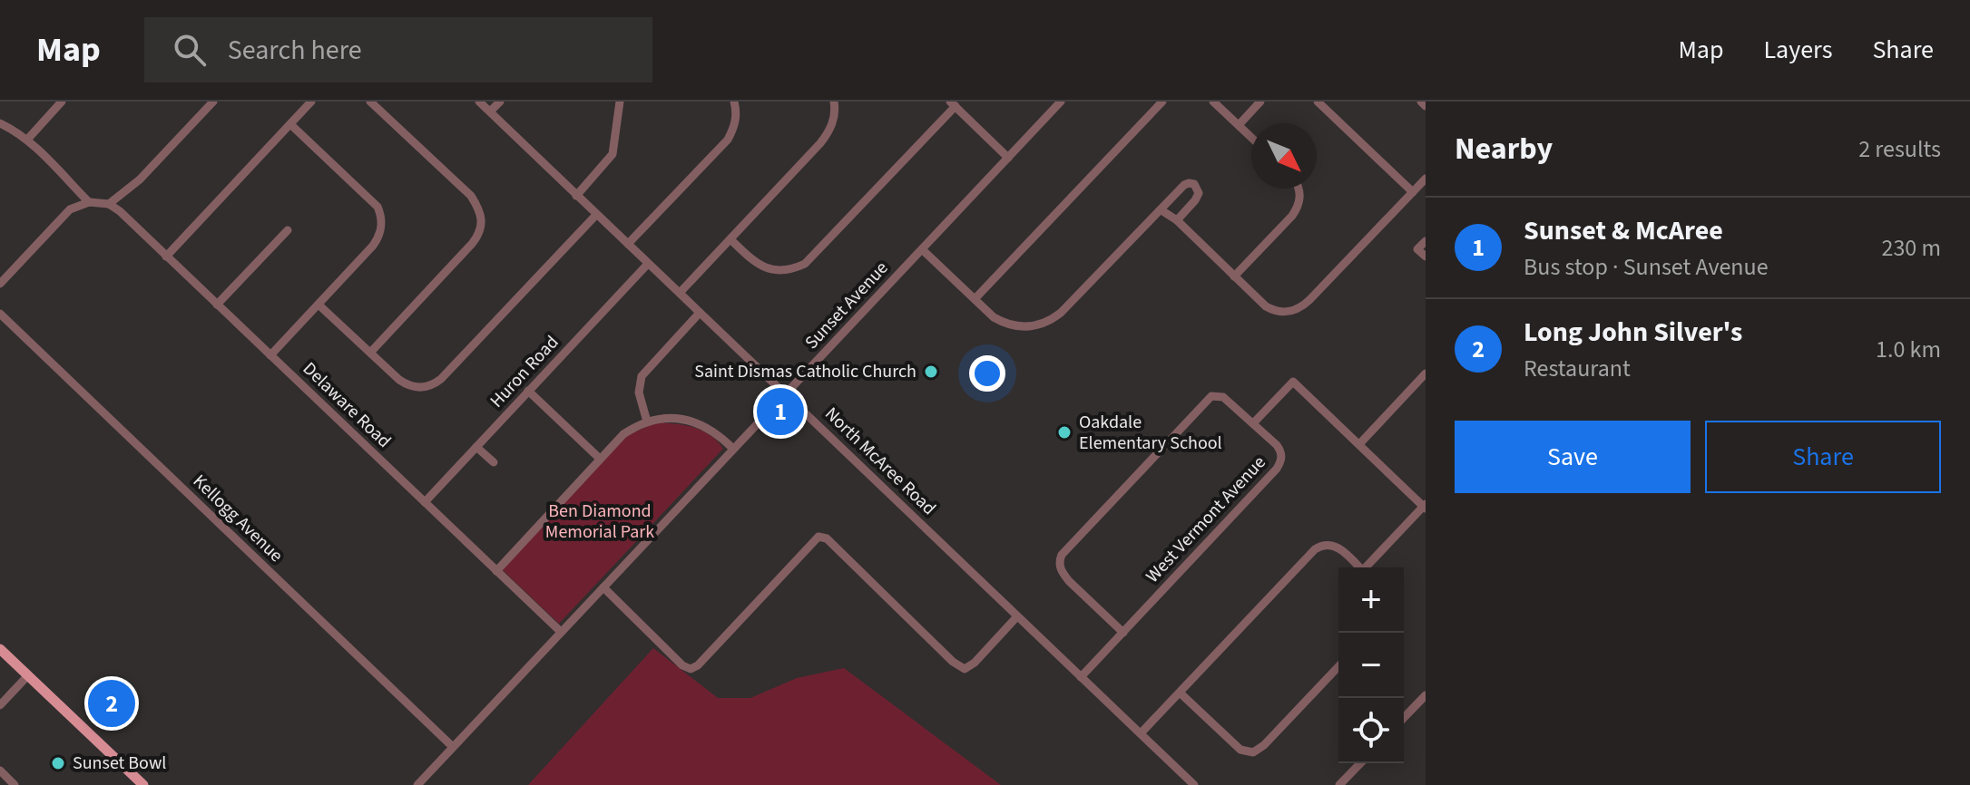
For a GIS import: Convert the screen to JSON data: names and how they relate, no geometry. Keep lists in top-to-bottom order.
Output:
{
  "streets": {
    "street": [
      "Sunset Avenue",
      "Huron Road",
      "Delaware Road",
      "North McAree Road",
      "Kellogg Avenue",
      "West Vermont Avenue"
    ]
  },
  "crossings": [
    ["Sunset Avenue", "Delaware Road"],
    ["Sunset Avenue", "North McAree Road"],
    ["Sunset Avenue", "Kellogg Avenue"],
    ["Huron Road", "Delaware Road"],
    ["Huron Road", "North McAree Road"],
    ["North McAree Road", "West Vermont Avenue"]
  ],
  "parks": ["Ben Diamond Memorial Park"],
  "places": ["Saint Dismas Catholic Church", "Oakdale Elementary School", "Sunset Bowl"],
  "north": "bottom right",
  "page": {
    "header": "Map",
    "search": "Search here",
    "nav": ["Map", "Layers", "Share"],
    "heading": ["Nearby", "2 results"],
    "list": [
      {
        "mark": "1",
        "name": "Sunset & McAree",
        "note": "Bus stop · Sunset Avenue",
        "value": "230 m"
      },
      {
        "mark": "2",
        "name": "Long John Silver's",
        "note": "Restaurant",
        "value": "1.0 km"
      }
    ],
    "pins": ["1", "2"],
    "buttons": ["Save", "Share"],
    "map_buttons": ["+", "−"]
  }
}
